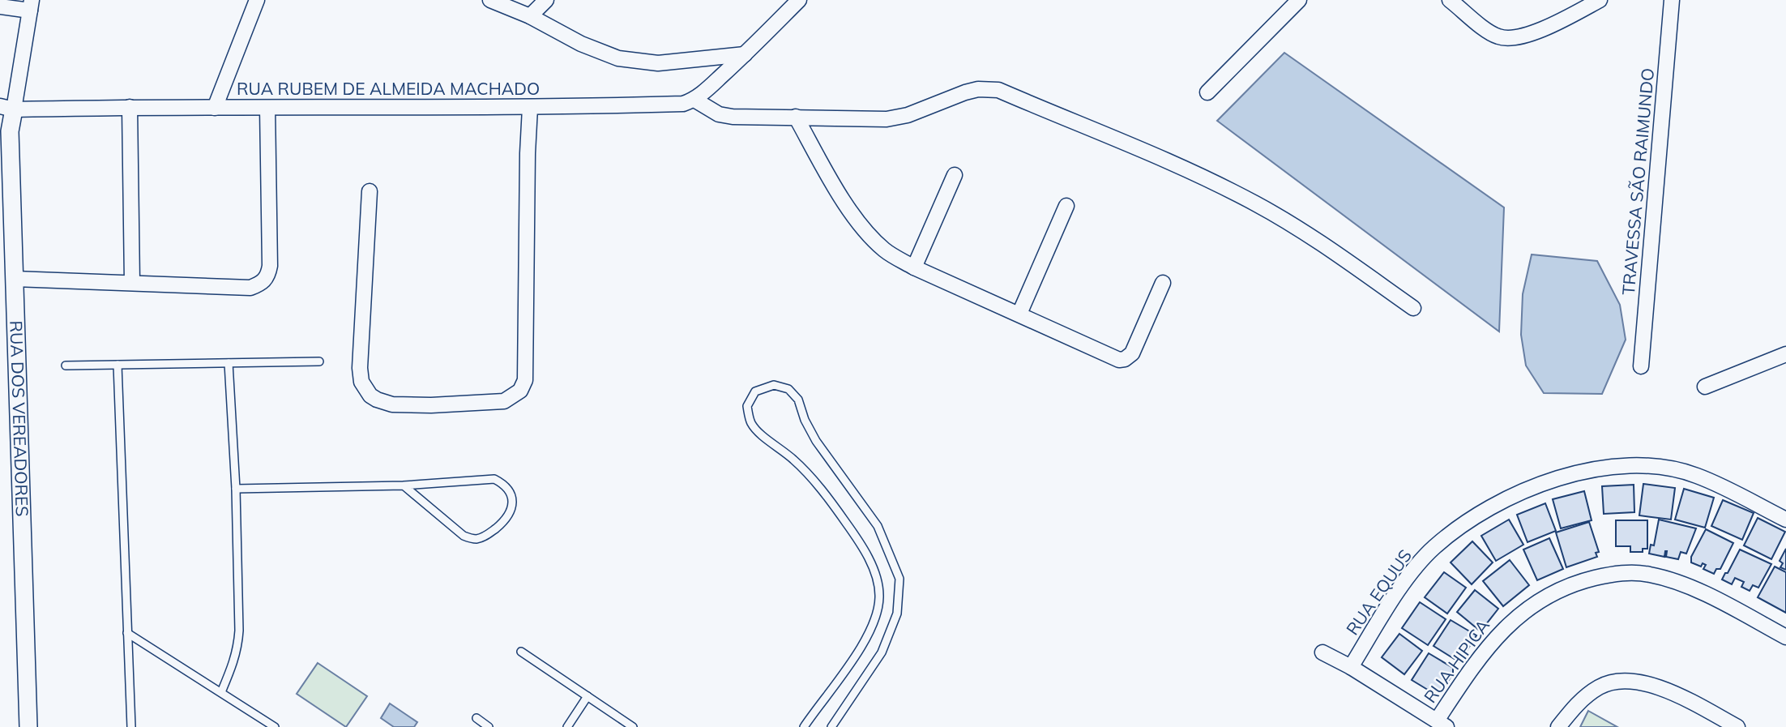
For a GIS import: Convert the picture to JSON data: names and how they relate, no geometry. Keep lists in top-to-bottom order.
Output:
{
  "streets": {
    "street": [
      "RUA RUBEM DE ALMEIDA MACHADO",
      "TRAVESSA SÃO RAIMUNDO",
      "RUA DOS VEREADORES",
      "RUA EQUUS",
      "RUA HIPICA"
    ]
  },
  "crossings": [
    ["RUA RUBEM DE ALMEIDA MACHADO", "RUA DOS VEREADORES"]
  ]
}
